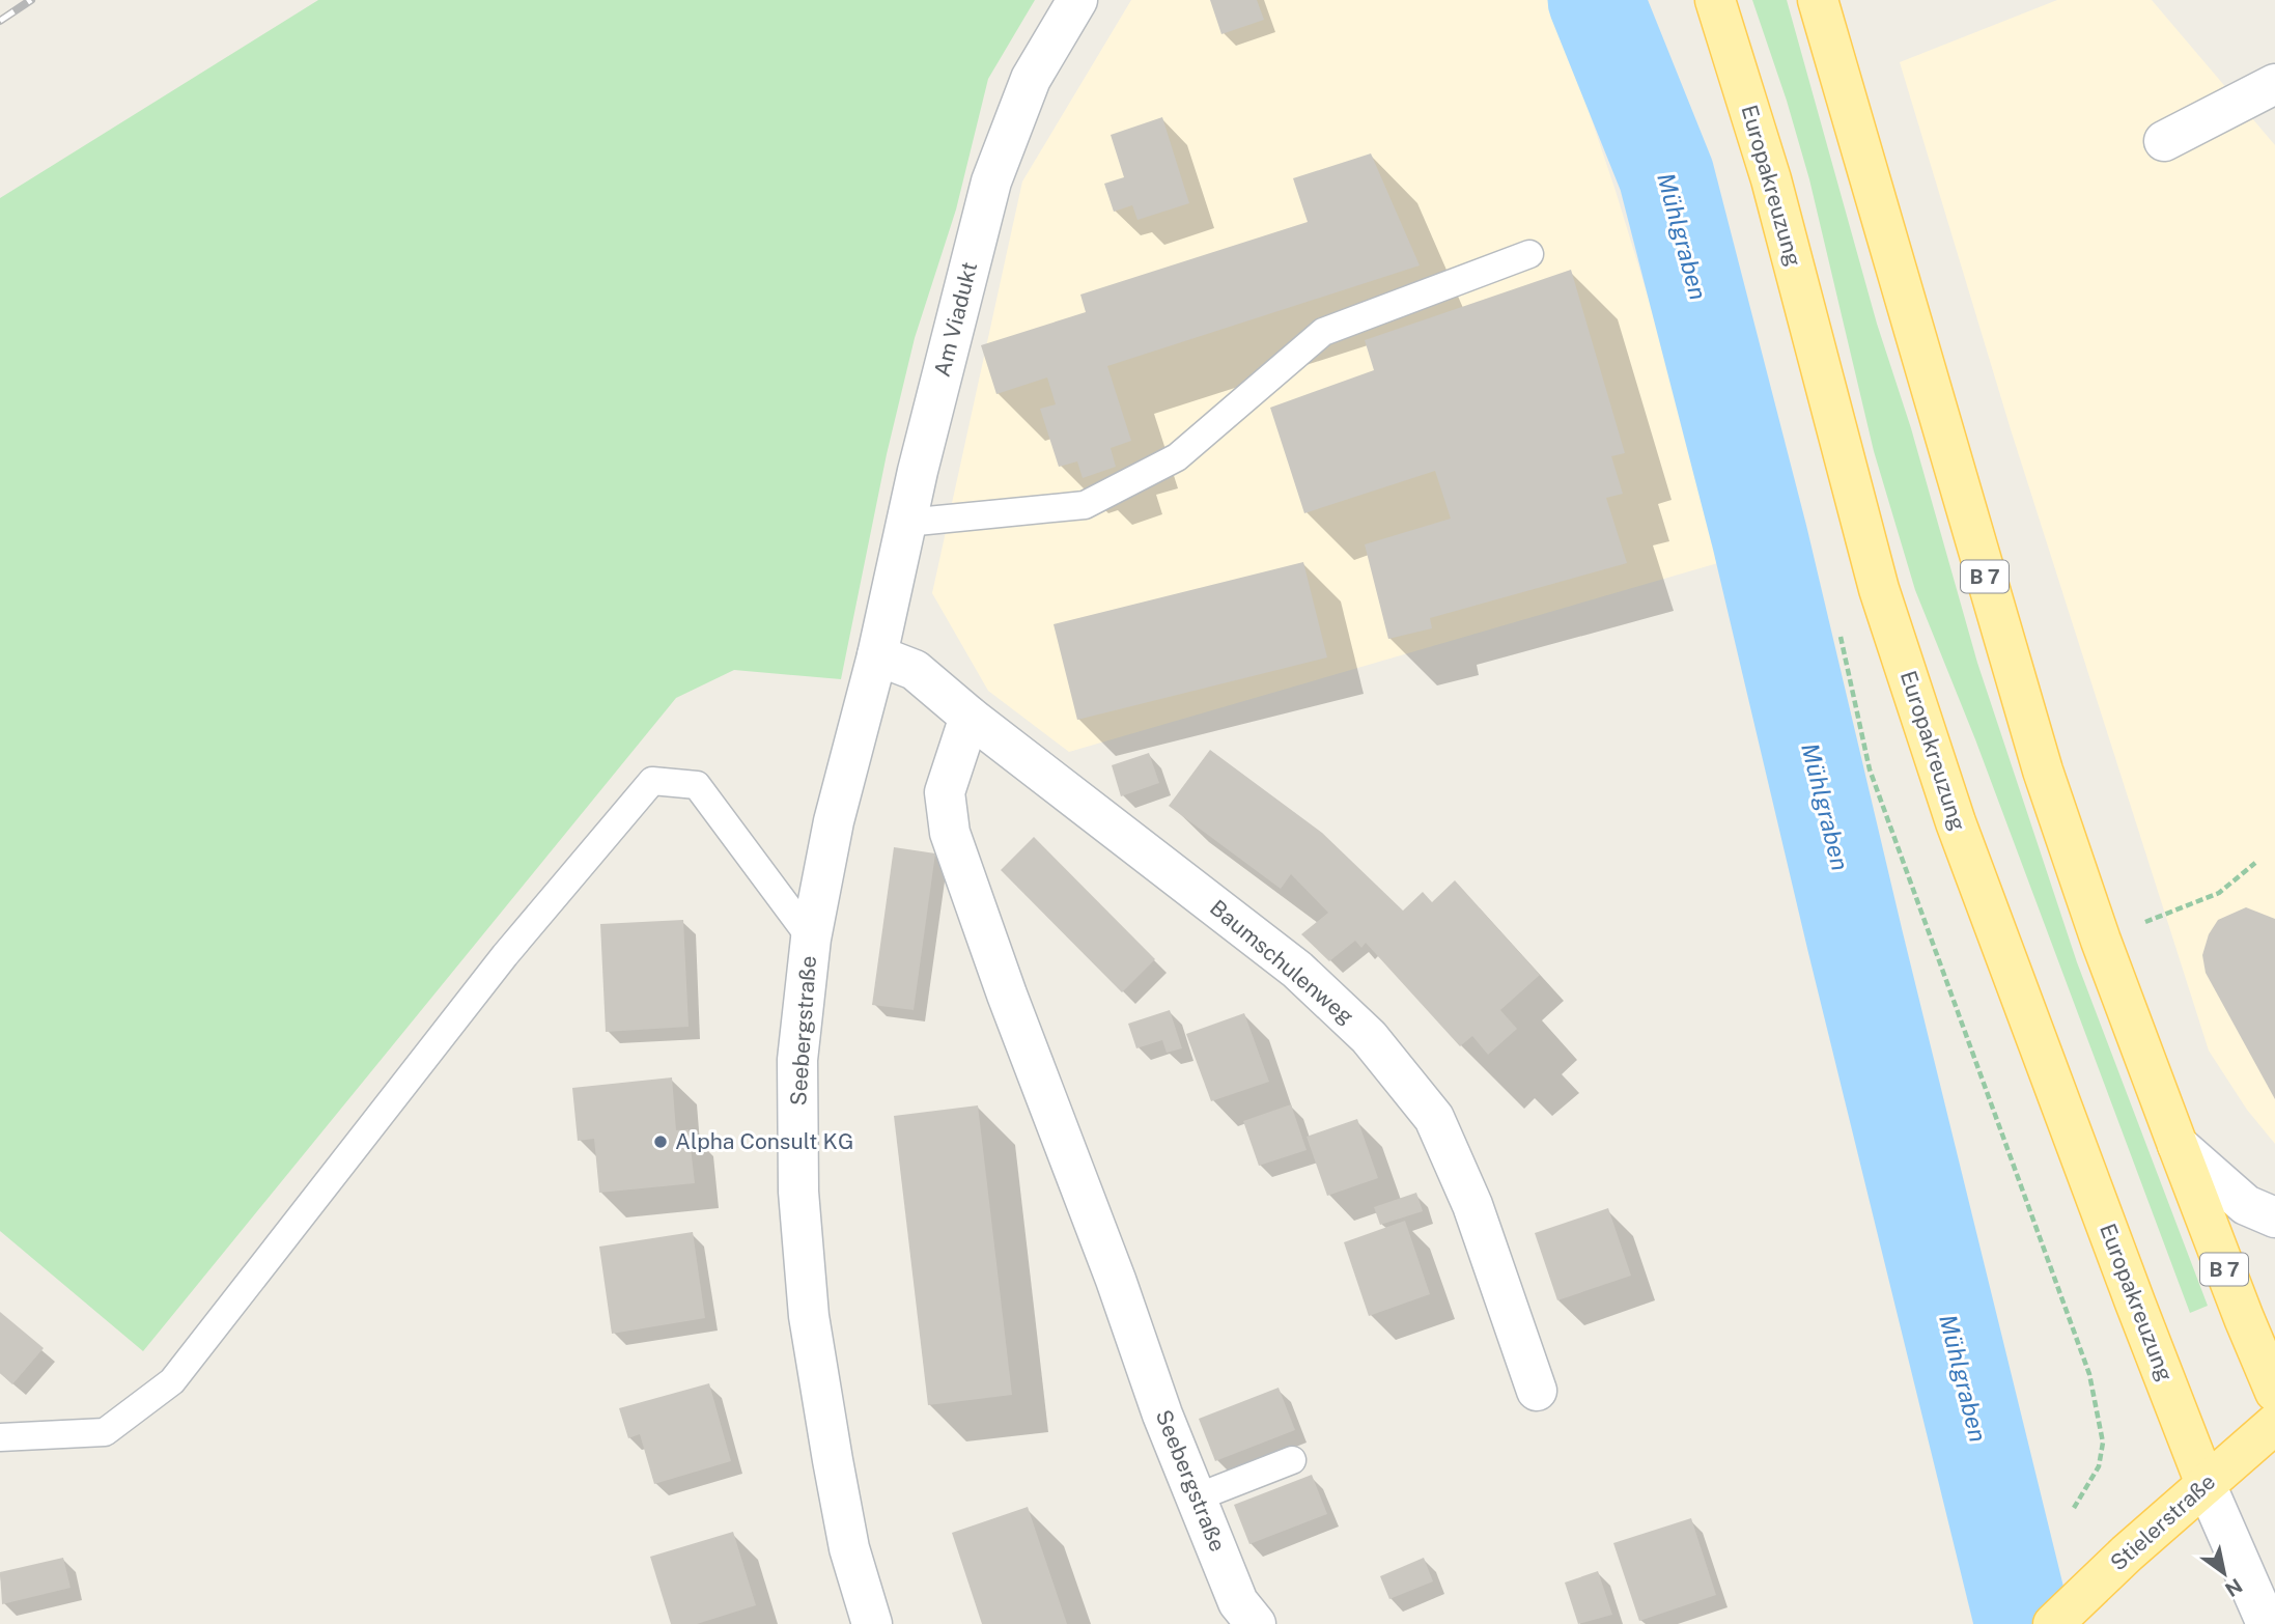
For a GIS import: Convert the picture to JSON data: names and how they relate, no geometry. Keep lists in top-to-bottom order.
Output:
{
  "streets": {
    "main road": ["Europakreuzung", "B 7", "Stielerstraße"],
    "street": ["Am Viadukt", "Baumschulenweg", "Seebergstraße"]
  },
  "crossings": [
    ["Europakreuzung", "Stielerstraße"],
    ["Am Viadukt", "Baumschulenweg"],
    ["Am Viadukt", "Seebergstraße"],
    ["Baumschulenweg", "Seebergstraße"]
  ],
  "water": ["Mühlgraben"],
  "places": ["Alpha Consult KG"],
  "north": "bottom right"
}
